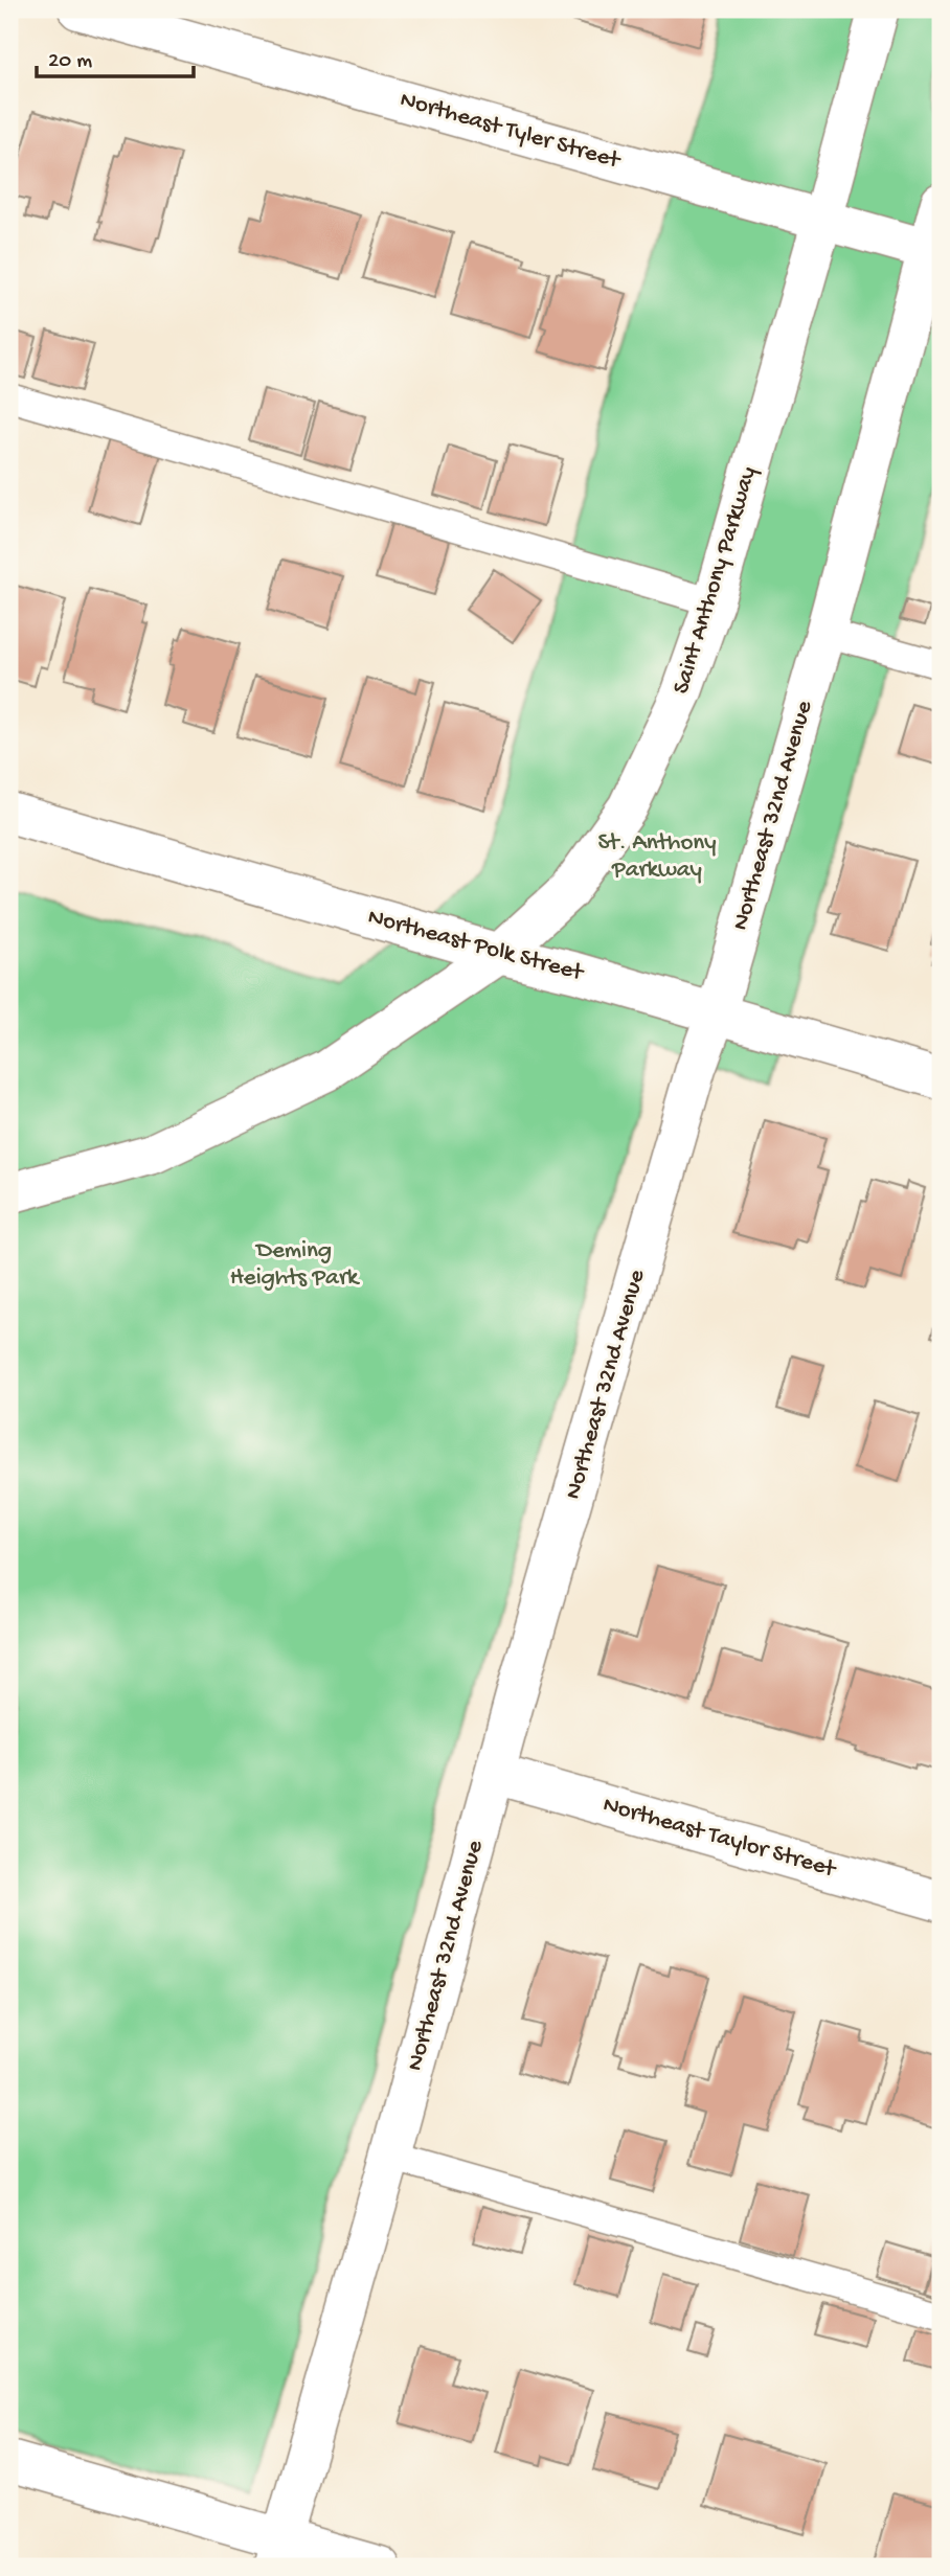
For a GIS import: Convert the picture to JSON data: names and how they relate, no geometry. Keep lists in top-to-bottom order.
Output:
{
  "streets": {
    "street": [
      "Northeast Tyler Street",
      "Saint Anthony Parkway",
      "Northeast 32nd Avenue",
      "Northeast Polk Street",
      "Northeast Taylor Street"
    ]
  },
  "crossings": [
    ["Northeast Tyler Street", "Saint Anthony Parkway"],
    ["Northeast Tyler Street", "Northeast 32nd Avenue"],
    ["Saint Anthony Parkway", "Northeast Polk Street"],
    ["Northeast 32nd Avenue", "Northeast Polk Street"],
    ["Northeast 32nd Avenue", "Northeast Taylor Street"]
  ],
  "parks": ["St. Anthony Parkway", "Deming Heights Park"],
  "scale_bar": "20 m"
}
